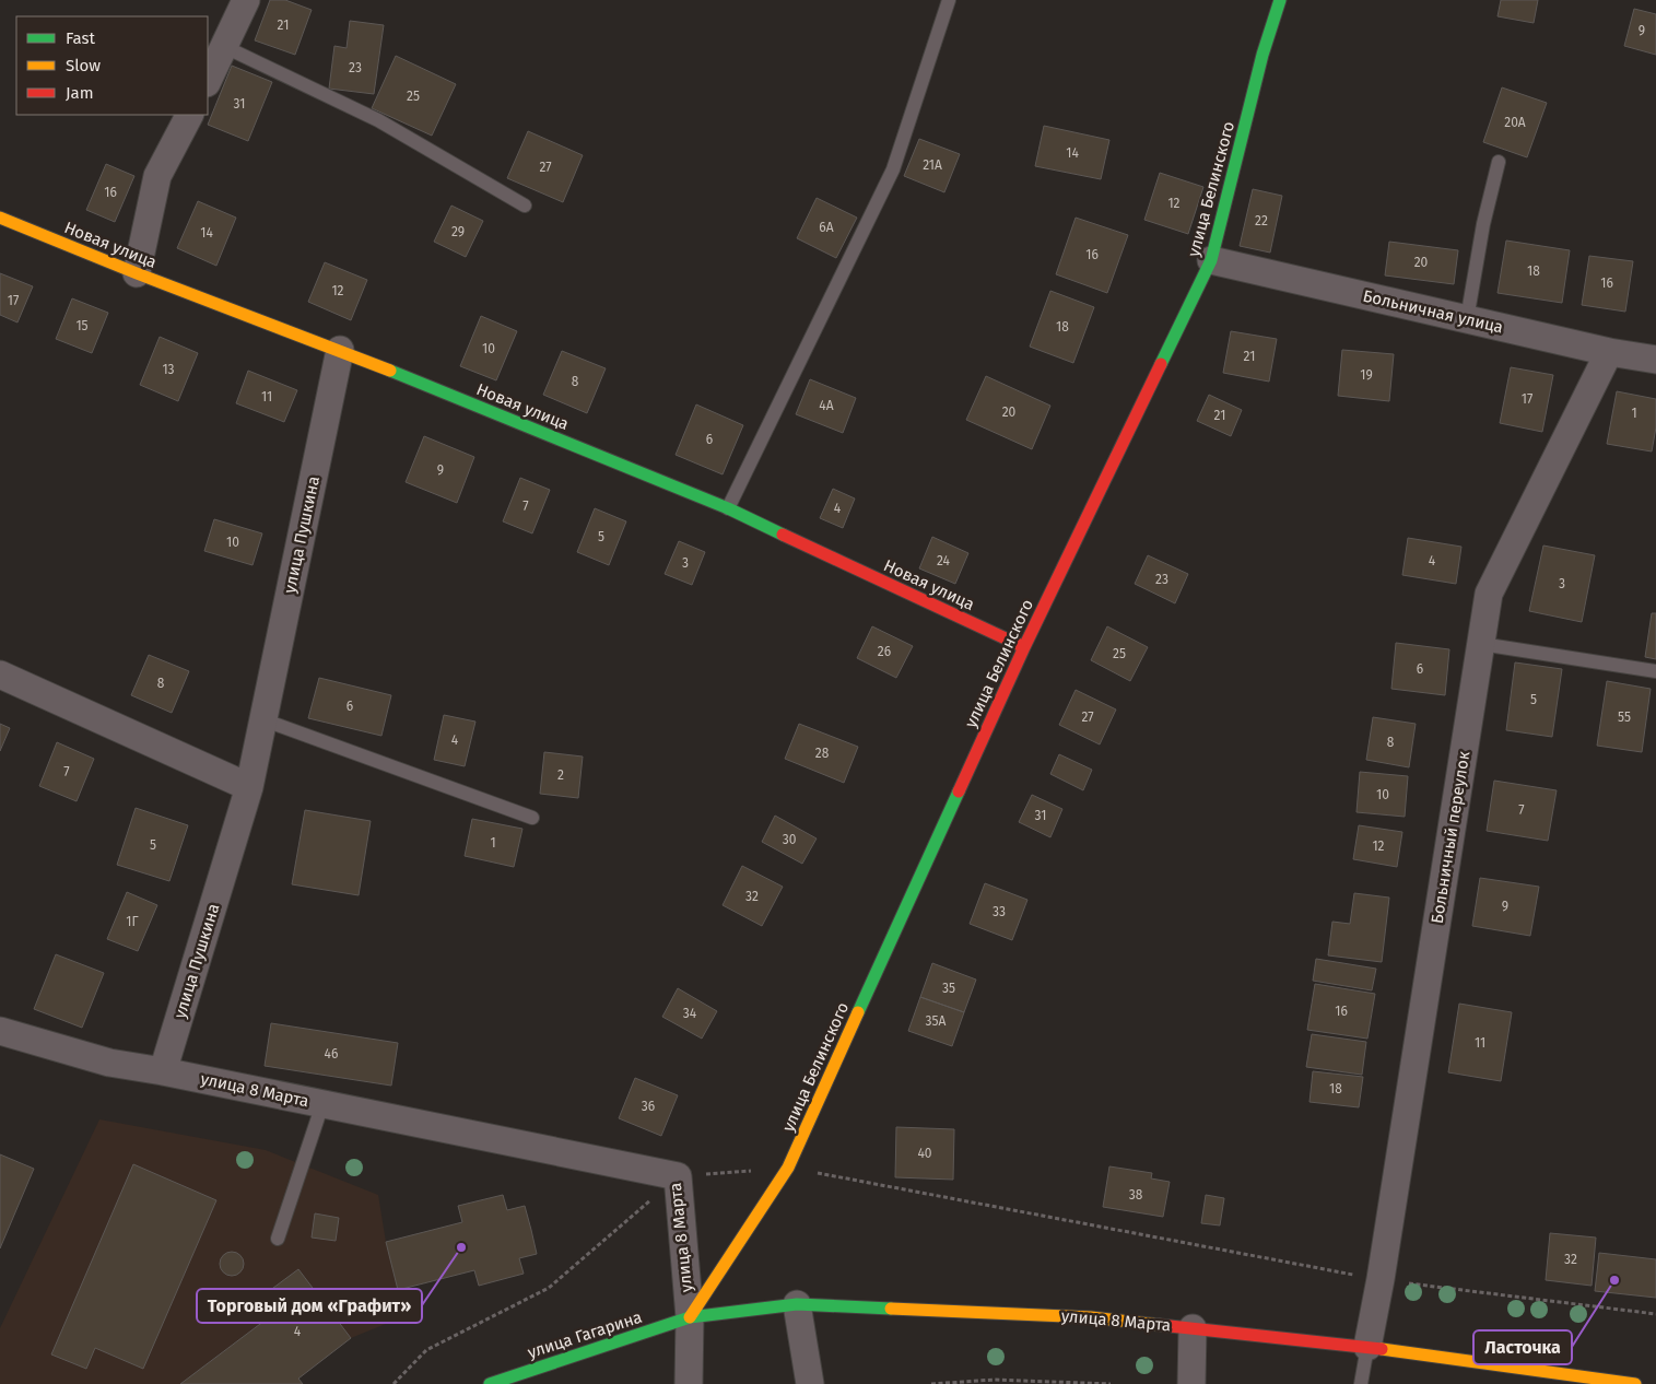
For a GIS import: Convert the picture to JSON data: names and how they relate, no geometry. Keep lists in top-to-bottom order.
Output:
{
  "streets": {
    "street": [
      "улица Белинского",
      "Новая улица",
      "Больничная улица",
      "улица Пушкина",
      "Больничный переулок",
      "улица 8 Марта",
      "улица Гагарина"
    ]
  },
  "crossings": [
    ["улица Белинского", "Новая улица"],
    ["улица Белинского", "Больничная улица"],
    ["улица Белинского", "улица 8 Марта"],
    ["улица Белинского", "улица Гагарина"],
    ["Новая улица", "улица Пушкина"],
    ["Больничная улица", "Больничный переулок"],
    ["улица Пушкина", "улица 8 Марта"],
    ["Больничный переулок", "улица 8 Марта"],
    ["улица 8 Марта", "улица Гагарина"]
  ],
  "places": ["Торговый дом «Графит»", "Ласточка"],
  "house_numbers": [
    "21",
    "9",
    "23",
    "25",
    "31",
    "20А",
    "14",
    "21А",
    "27",
    "16",
    "12",
    "22",
    "6А",
    "29",
    "14",
    "16",
    "20",
    "18",
    "16",
    "12",
    "17",
    "15",
    "18",
    "10",
    "21",
    "13",
    "19",
    "8",
    "11",
    "17",
    "4А",
    "20",
    "1",
    "21",
    "6",
    "9",
    "7",
    "4",
    "5",
    "10",
    "24",
    "4",
    "3",
    "23",
    "3",
    "26",
    "25",
    "6",
    "8",
    "5",
    "6",
    "27",
    "55",
    "4",
    "8",
    "28",
    "7",
    "2",
    "10",
    "7",
    "31",
    "30",
    "1",
    "5",
    "12",
    "32",
    "9",
    "33",
    "1Г",
    "35",
    "16",
    "34",
    "35А",
    "11",
    "46",
    "18",
    "36",
    "40",
    "38",
    "32",
    "4"
  ],
  "legend": ["Fast", "Slow", "Jam"]
}
